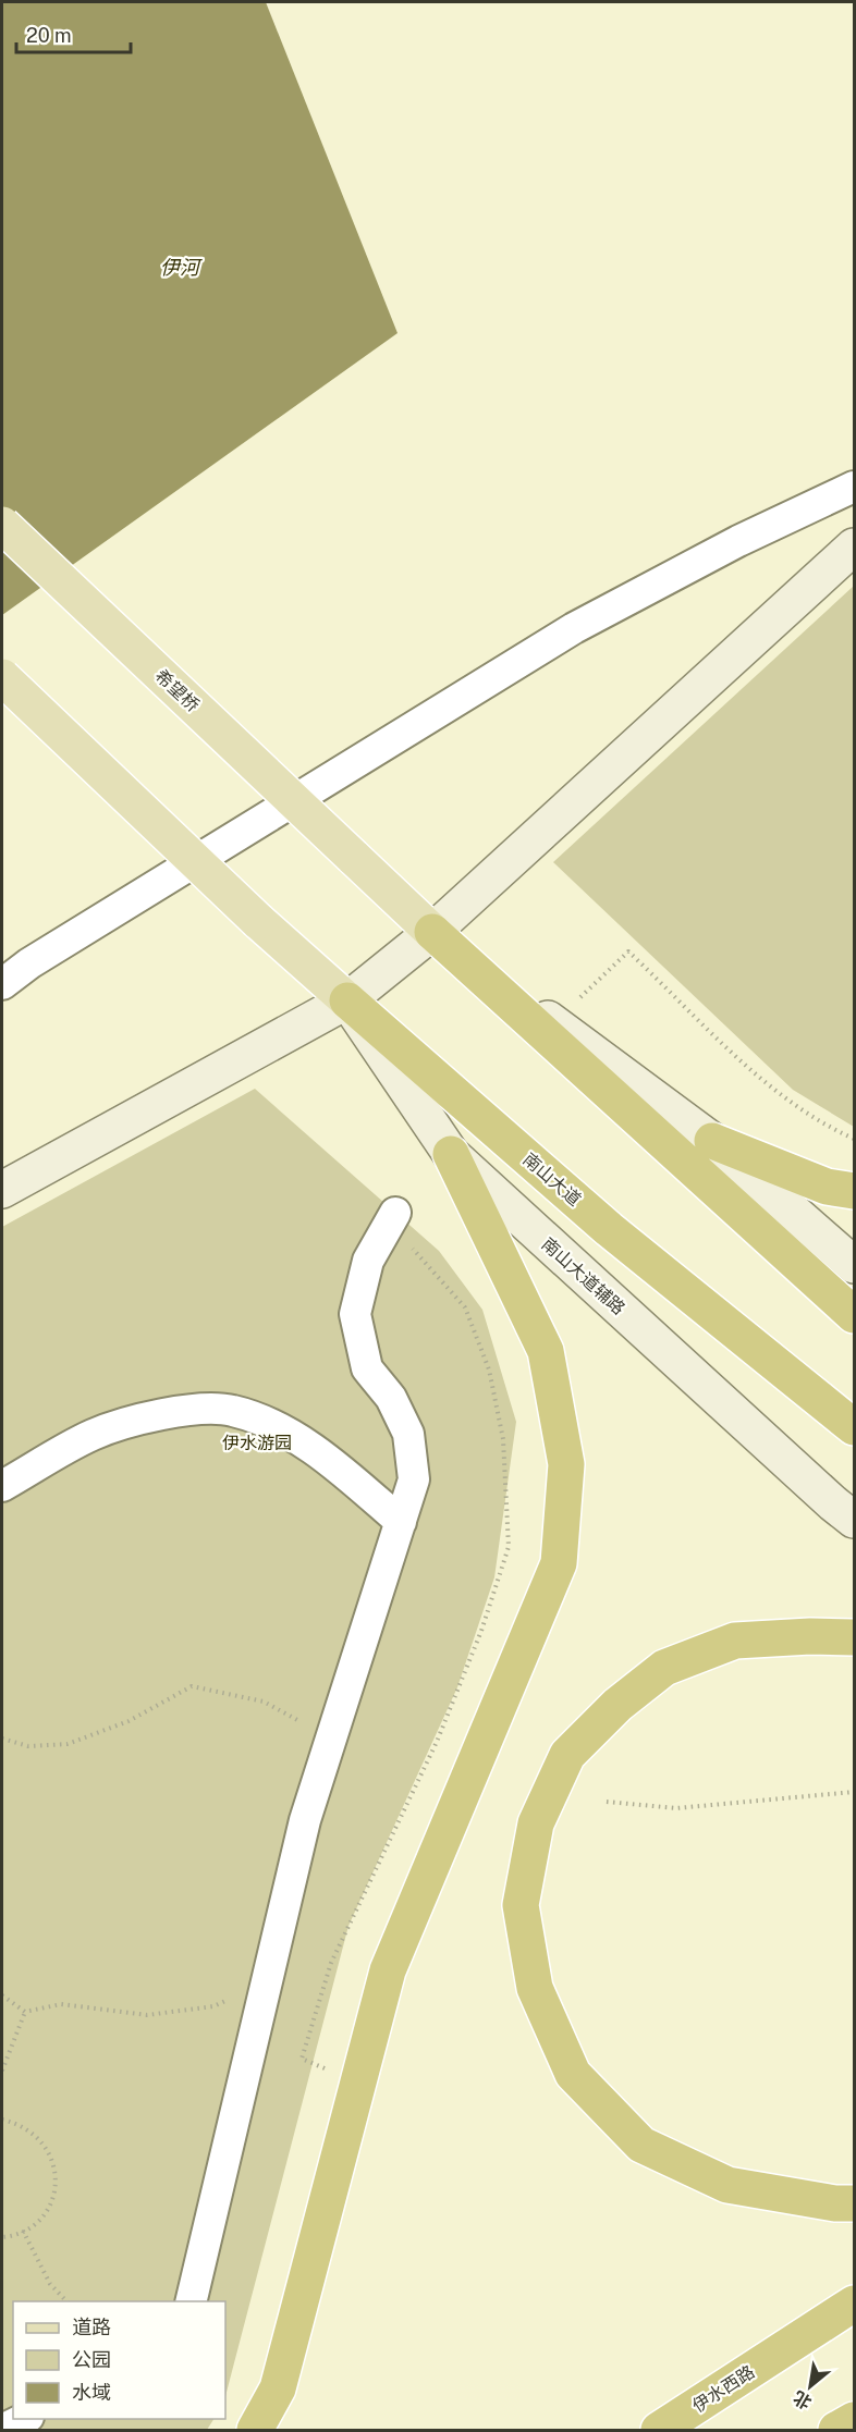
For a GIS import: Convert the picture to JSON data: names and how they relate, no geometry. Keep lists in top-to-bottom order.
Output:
{
  "streets": {
    "highway": ["南山大道", "伊水西路"],
    "main road": ["希望桥", "南山大道辅路"]
  },
  "crossings": [
    ["南山大道", "南山大道辅路"]
  ],
  "water": ["伊河"],
  "parks": ["伊水游园"],
  "legend": ["道路", "公园", "水域"],
  "scale_bar": "20 m",
  "north": "bottom left"
}
